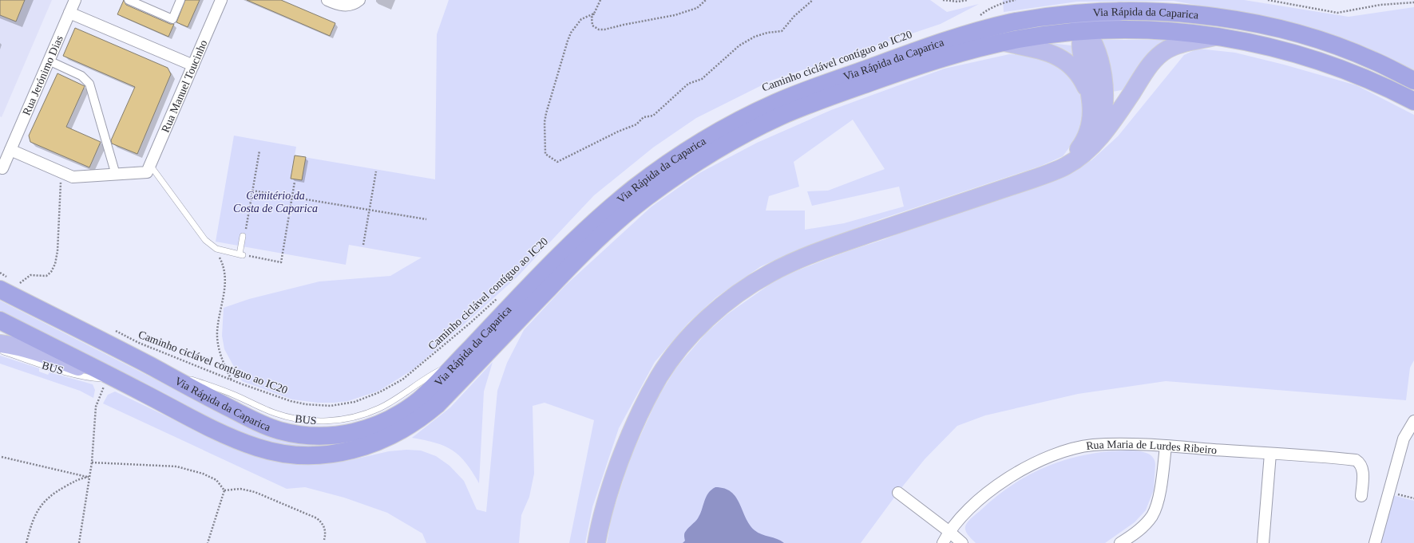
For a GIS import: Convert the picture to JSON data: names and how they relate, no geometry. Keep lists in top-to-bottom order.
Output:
{
  "streets": {
    "highway": ["Via Rápida da Caparica"],
    "street": ["Rua Jerónimo Dias", "Rua Manuel Toucinho", "Rua Maria de Lurdes Ribeiro"],
    "lane": ["BUS"],
    "path": ["Caminho ciclável contíguo ao IC20"]
  },
  "parks": ["Cemitério da Costa de Caparica"]
}
